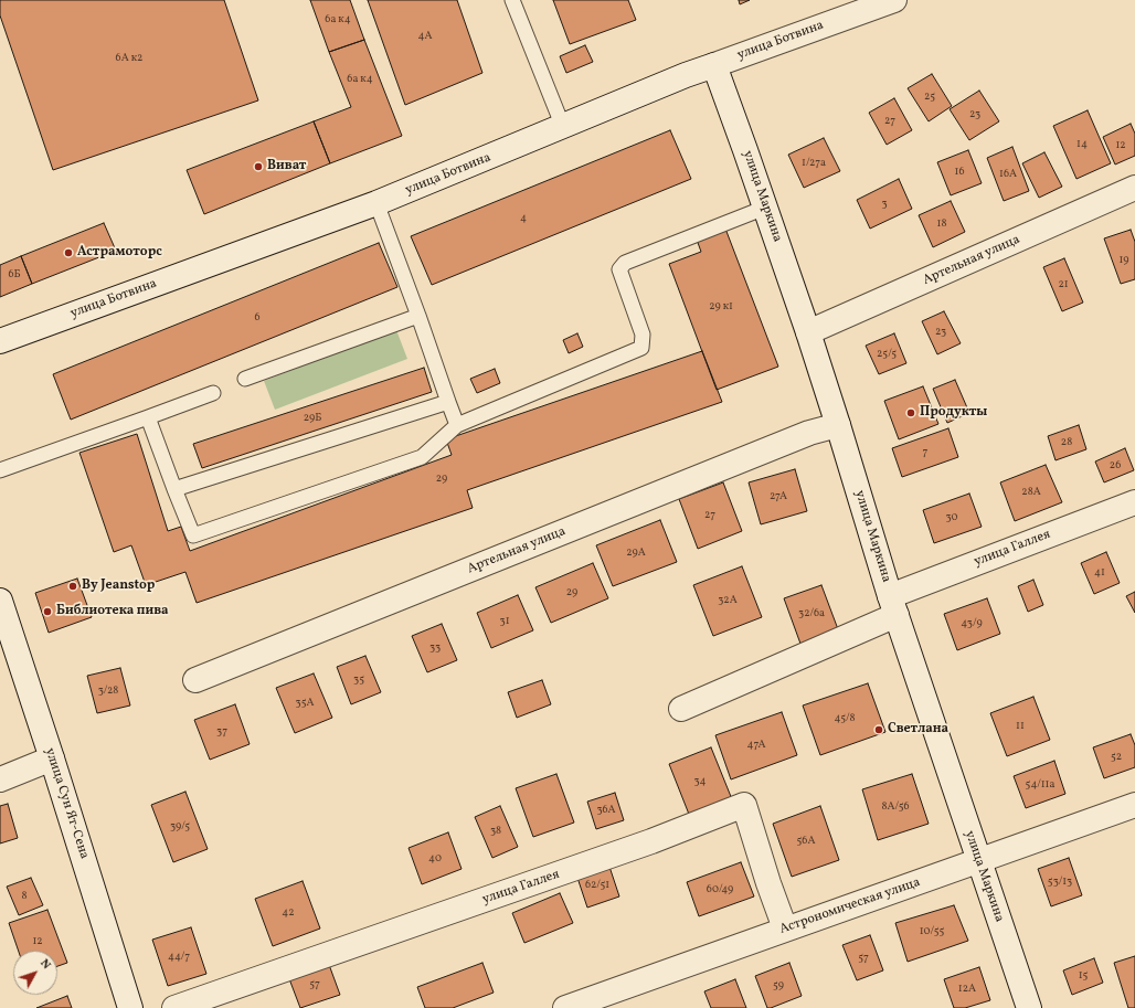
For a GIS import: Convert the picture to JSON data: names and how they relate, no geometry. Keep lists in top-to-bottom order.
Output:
{
  "streets": {
    "street": [
      "улица Ботвина",
      "улица Маркина",
      "Артельная улица",
      "улица Галлея",
      "улица Сун Ят-Сена",
      "Астрономическая улица"
    ]
  },
  "crossings": [
    ["улица Ботвина", "улица Маркина"],
    ["улица Маркина", "Артельная улица"],
    ["улица Маркина", "улица Галлея"],
    ["улица Маркина", "Астрономическая улица"],
    ["улица Галлея", "Астрономическая улица"]
  ],
  "places": [
    "Виват",
    "Астрамоторс",
    "Продукты",
    "By Jeanstop",
    "Библиотека пива",
    "Светлана"
  ],
  "house_numbers": [
    "6а к4",
    "4А",
    "6А к2",
    "6а к4",
    "25",
    "23",
    "27",
    "14",
    "12",
    "1/27а",
    "16",
    "16А",
    "3",
    "4",
    "18",
    "19",
    "6Б",
    "21",
    "29 к1",
    "6",
    "23",
    "25/5",
    "29Б",
    "28",
    "7",
    "26",
    "29",
    "28А",
    "27А",
    "27",
    "30",
    "29А",
    "41",
    "29",
    "32А",
    "32/6а",
    "31",
    "43/9",
    "33",
    "35",
    "3/28",
    "35А",
    "45/8",
    "11",
    "37",
    "47А",
    "52",
    "34",
    "54/11а",
    "8А/56",
    "36А",
    "39/5",
    "38",
    "56А",
    "40",
    "53/13",
    "62/51",
    "60/49",
    "8",
    "42",
    "10/55",
    "12",
    "44/7",
    "57",
    "15",
    "57",
    "59",
    "12А"
  ],
  "north": "top right"
}
